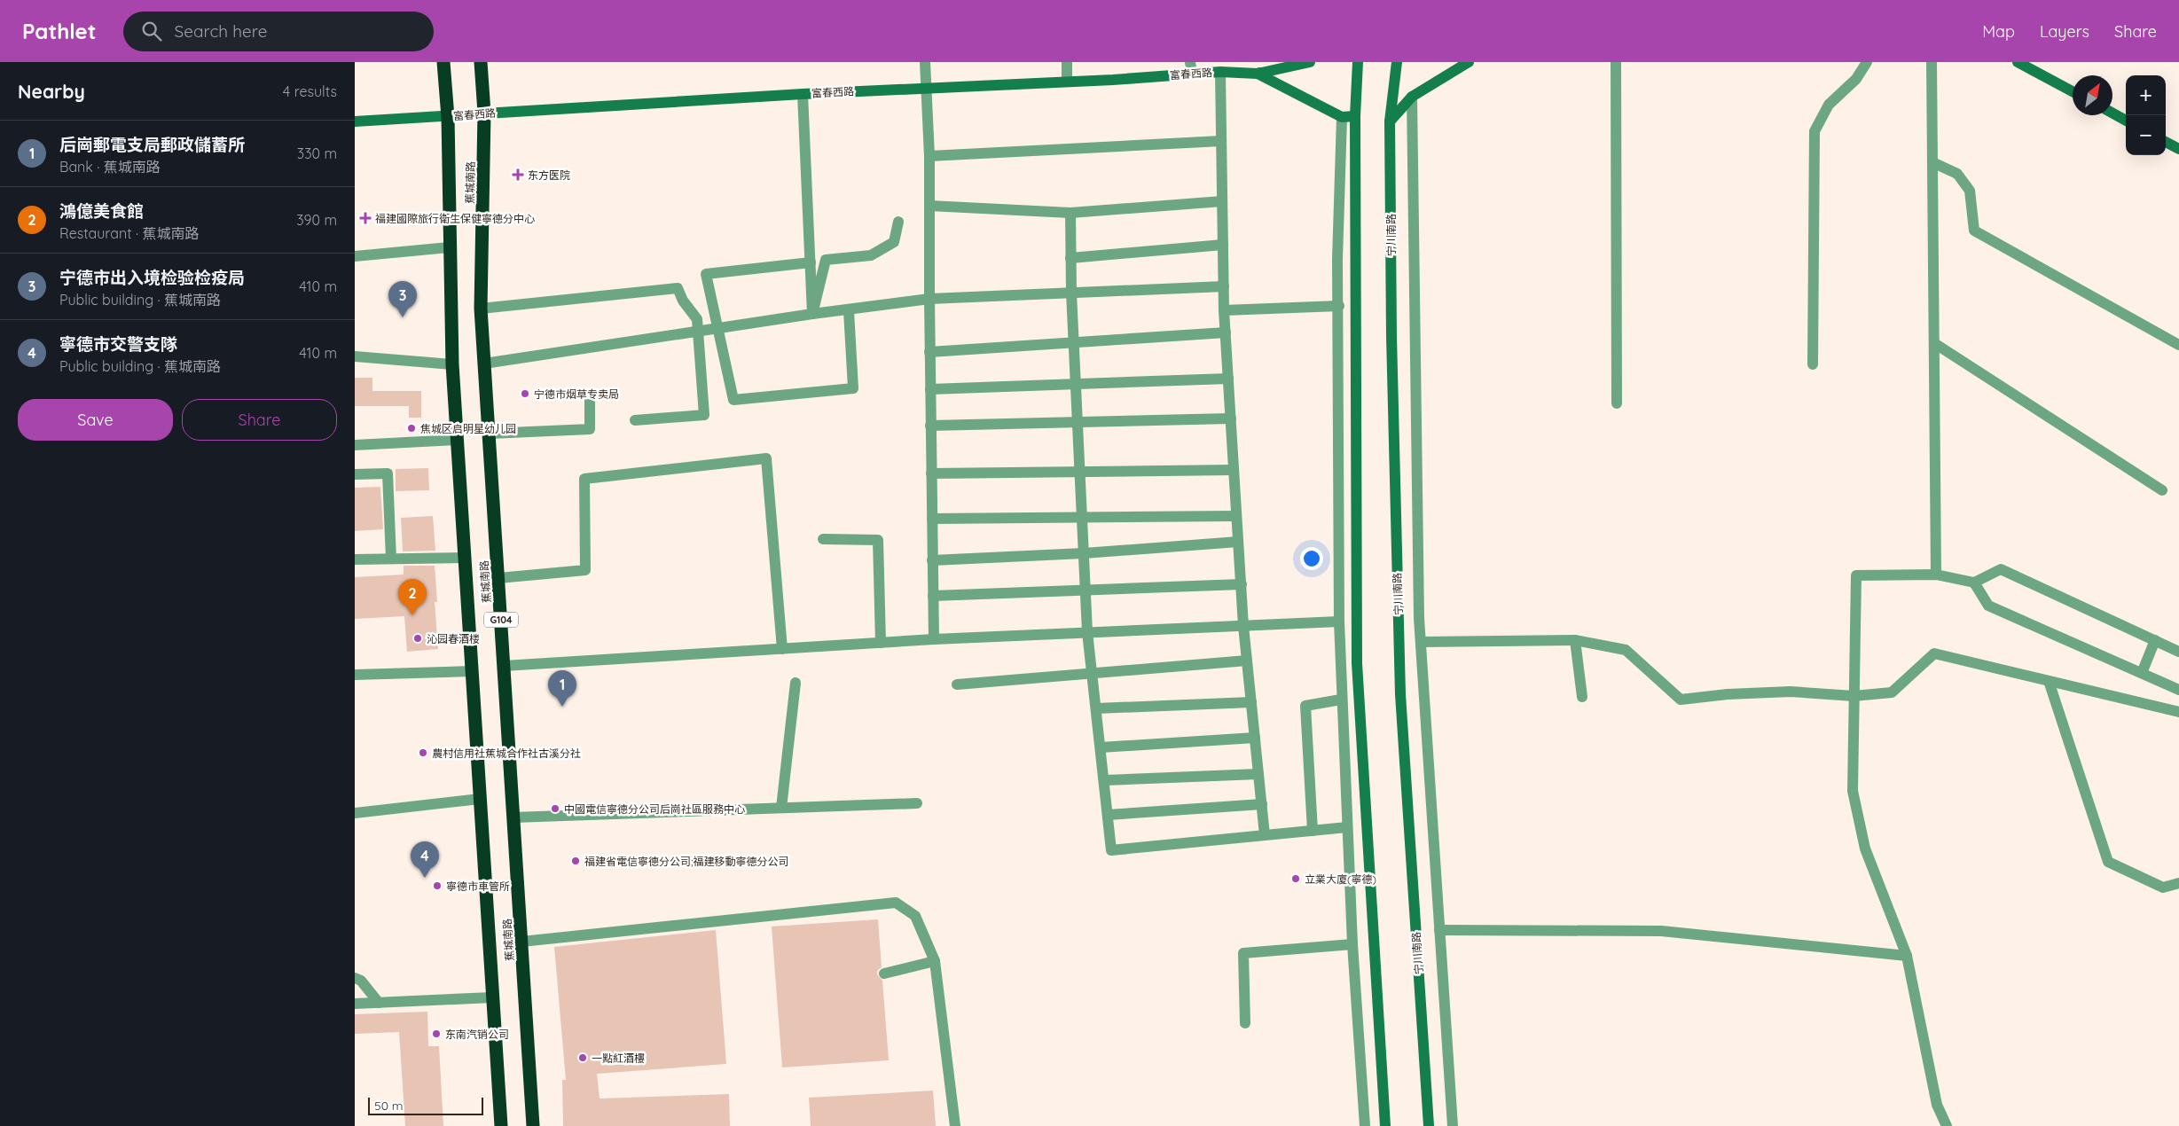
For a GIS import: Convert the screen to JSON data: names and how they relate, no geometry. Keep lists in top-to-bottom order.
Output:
{
  "streets": {
    "highway": ["蕉城南路", "G104"],
    "main road": ["富春西路", "宁川南路"]
  },
  "crossings": [
    ["富春西路", "蕉城南路"]
  ],
  "places": {
    "health": ["东方医院", "福建國際旅行衛生保健寧德分中心"],
    "other": [
      "宁德市烟草专卖局",
      "焦城区启明星幼儿园",
      "沁园春酒楼",
      "農村信用社蕉城合作社古溪分社",
      "中國電信寧德分公司后崗社區服務中心",
      "福建省電信寧德分公司;福建移動寧德分公司",
      "立業大廈(寧德)",
      "寧德市車管所",
      "东南汽销公司",
      "一點紅酒樓"
    ]
  },
  "scale_bar": "50 m",
  "north": "top right",
  "page": {
    "header": "Pathlet",
    "search": "Search here",
    "nav": ["Map", "Layers", "Share"],
    "heading": ["Nearby", "4 results"],
    "map_buttons": ["+", "−"],
    "list": [
      {
        "mark": "1",
        "name": "后崗郵電支局郵政儲蓄所",
        "note": "Bank · 蕉城南路",
        "value": "330 m"
      },
      {
        "mark": "2",
        "name": "鴻億美食館",
        "note": "Restaurant · 蕉城南路",
        "value": "390 m"
      },
      {
        "mark": "3",
        "name": "宁德市出入境检验检疫局",
        "note": "Public building · 蕉城南路",
        "value": "410 m"
      },
      {
        "mark": "4",
        "name": "寧德市交警支隊",
        "note": "Public building · 蕉城南路",
        "value": "410 m"
      }
    ],
    "pins": [
      "3",
      "2",
      "1",
      "4"
    ],
    "buttons": ["Save", "Share"],
    "scale": "50 m"
  }
}
